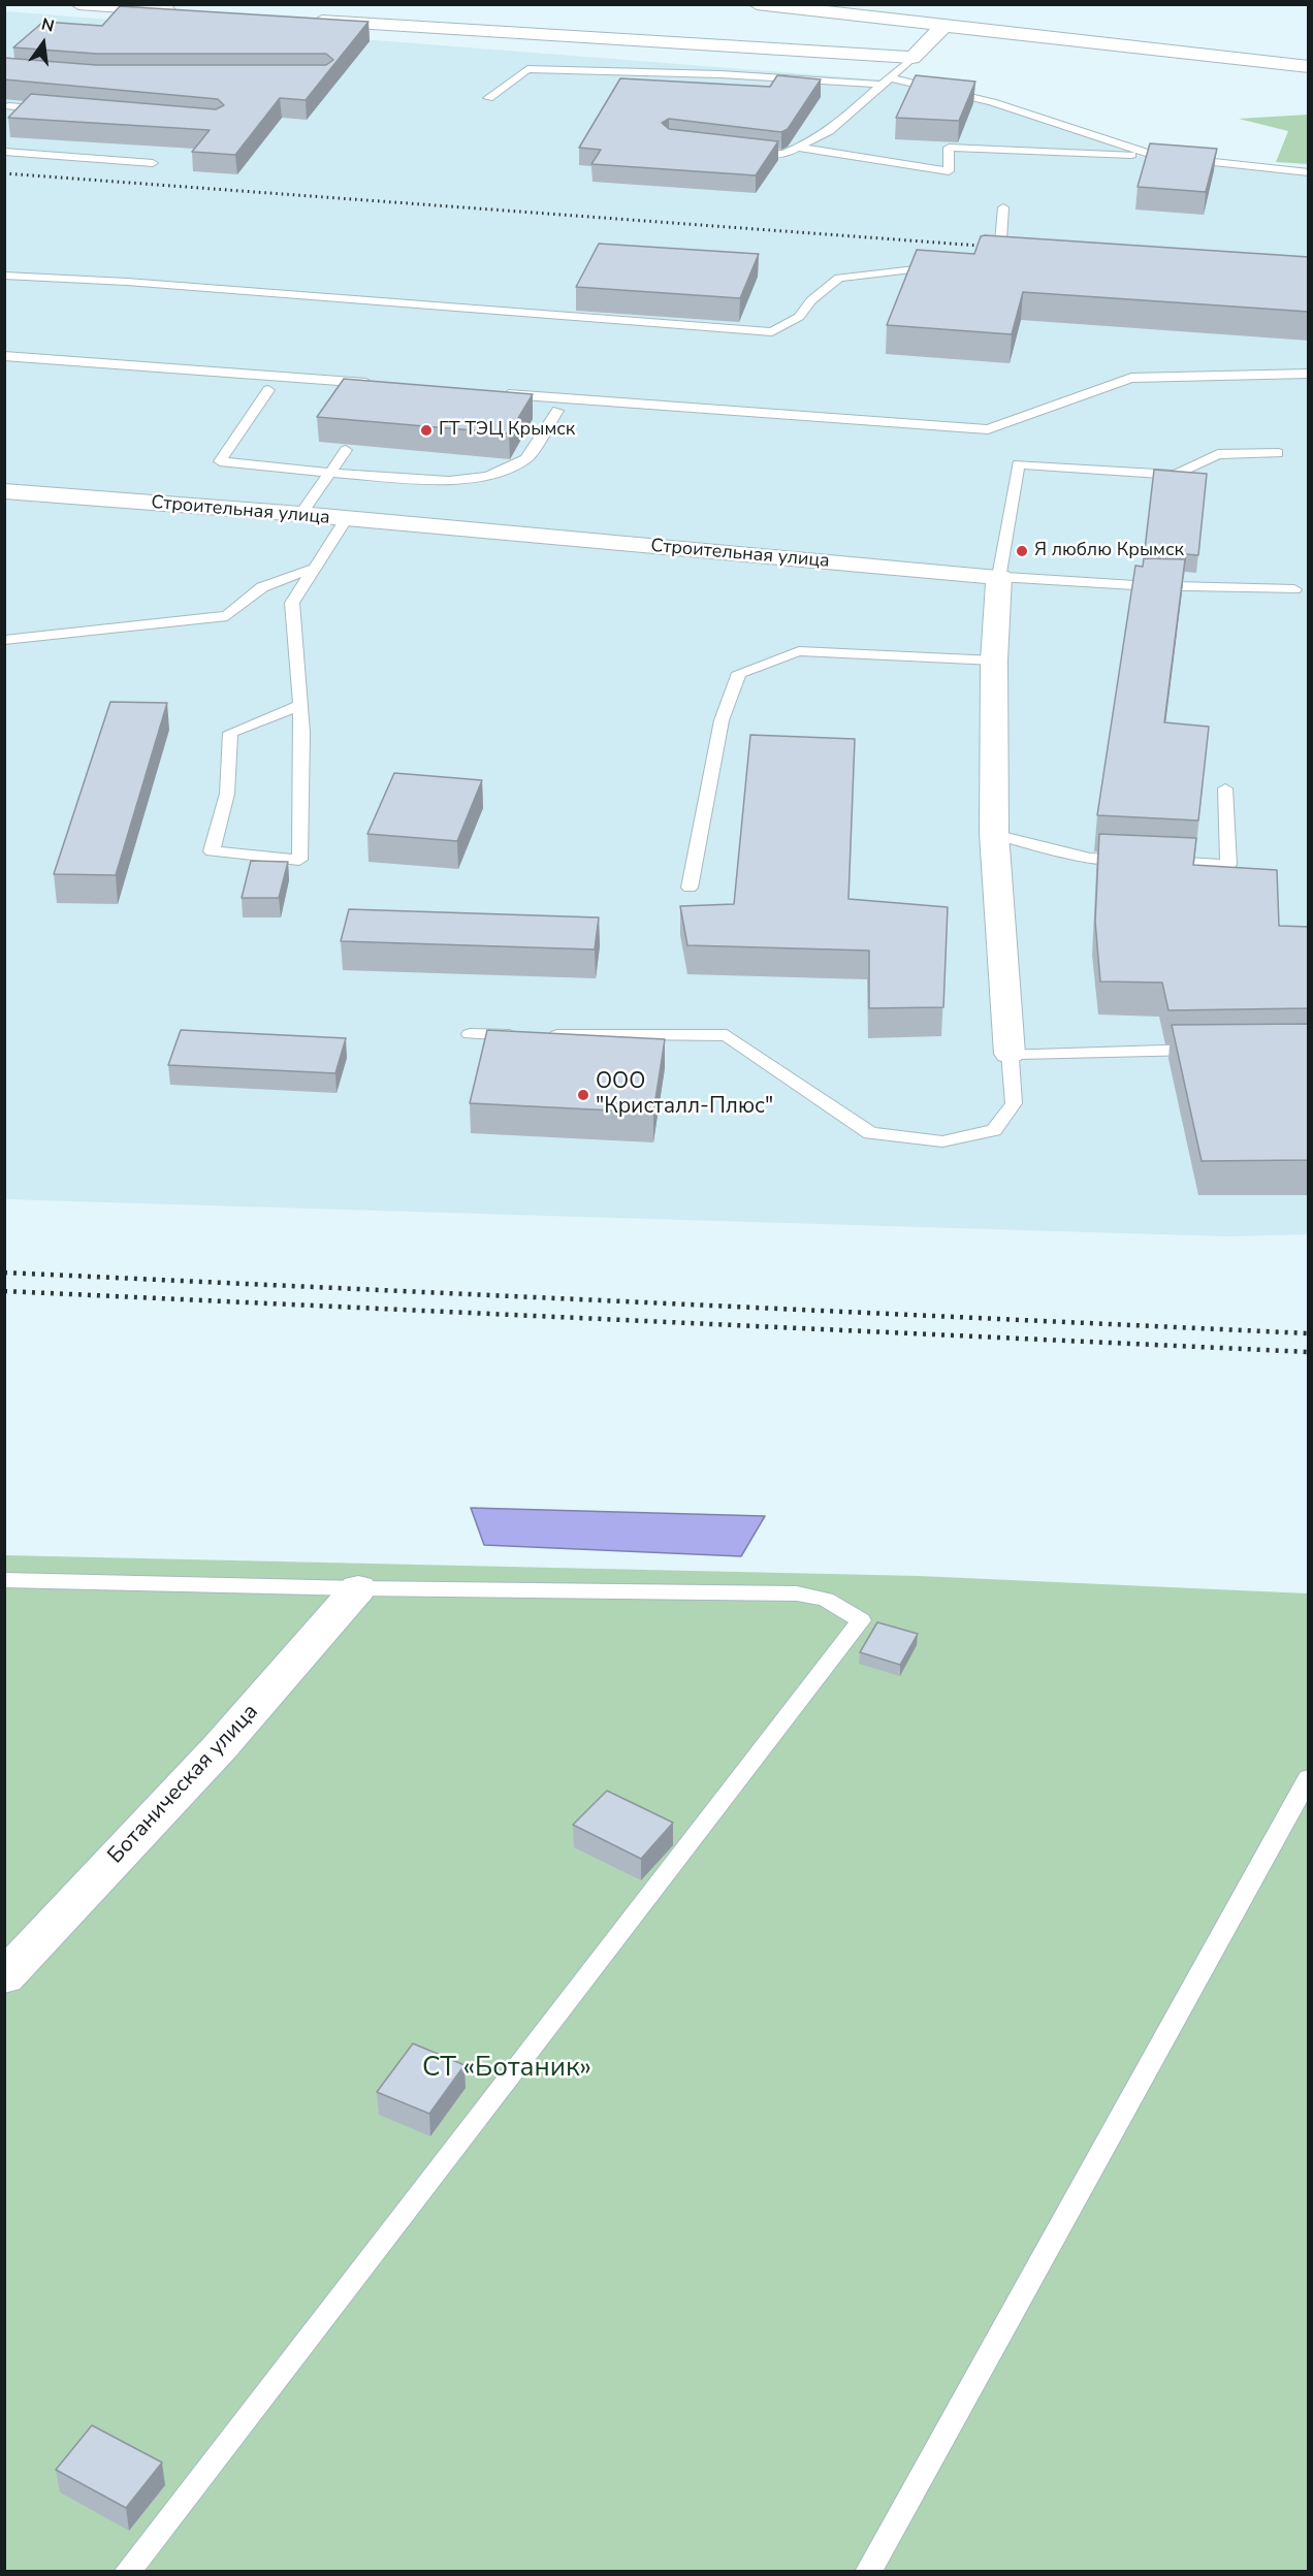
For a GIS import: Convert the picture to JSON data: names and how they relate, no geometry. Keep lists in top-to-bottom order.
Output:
{
  "streets": {
    "street": ["Строительная улица", "Ботаническая улица"]
  },
  "parks": ["СТ «Ботаник»"],
  "places": ["ГТ ТЭЦ Крымск", "Я люблю Крымск", "ООО \"Кристалл-Плюс\""],
  "north": "top"
}
